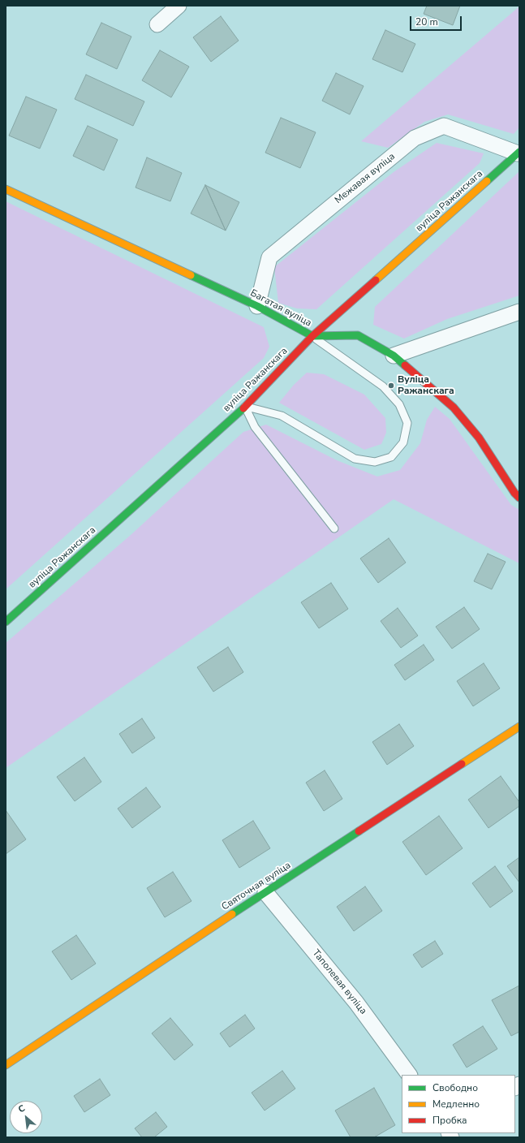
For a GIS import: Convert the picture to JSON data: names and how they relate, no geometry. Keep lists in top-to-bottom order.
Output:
{
  "streets": {
    "street": [
      "Межавая вуліца",
      "вуліца Ражанскага",
      "Багатая вуліца",
      "Святочная вуліца",
      "Таполевая вуліца"
    ]
  },
  "crossings": [
    ["Межавая вуліца", "вуліца Ражанскага"],
    ["Межавая вуліца", "Багатая вуліца"],
    ["вуліца Ражанскага", "Багатая вуліца"],
    ["Святочная вуліца", "Таполевая вуліца"]
  ],
  "places": ["Вуліца Ражанскага"],
  "legend": ["Свободно", "Медленно", "Пробка"],
  "scale_bar": "20 m",
  "north": "top left"
}
